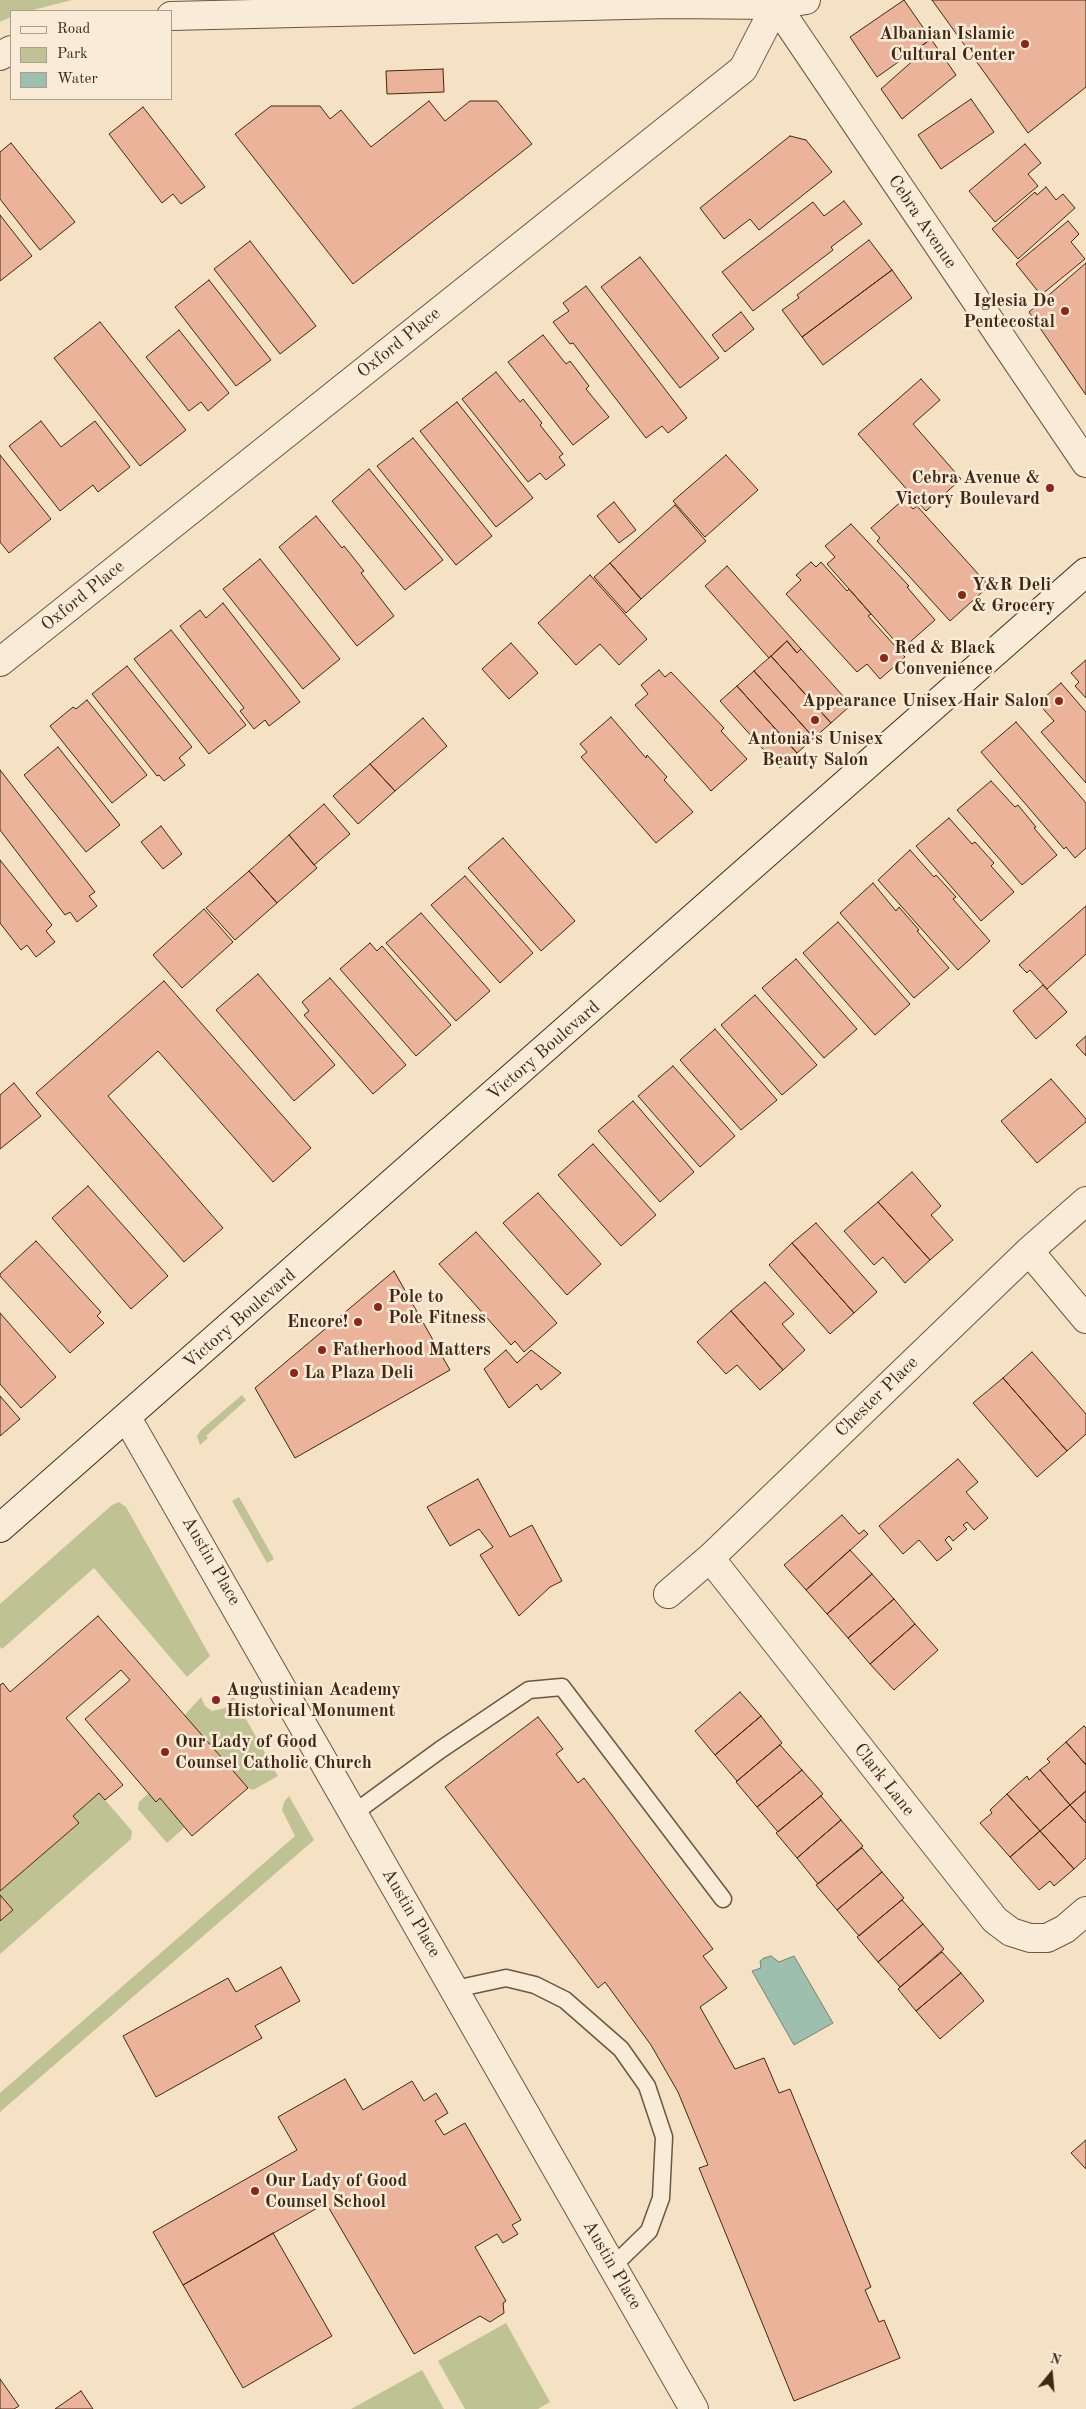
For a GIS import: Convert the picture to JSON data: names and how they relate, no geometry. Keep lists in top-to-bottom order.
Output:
{
  "streets": {
    "street": [
      "Cebra Avenue",
      "Oxford Place",
      "Victory Boulevard",
      "Chester Place",
      "Austin Place",
      "Clark Lane"
    ]
  },
  "crossings": [
    ["Cebra Avenue", "Oxford Place"],
    ["Victory Boulevard", "Austin Place"],
    ["Chester Place", "Clark Lane"]
  ],
  "places": [
    "Albanian Islamic Cultural Center",
    "Iglesia De Pentecostal",
    "Cebra Avenue & Victory Boulevard",
    "Y&R Deli & Grocery",
    "Red & Black Convenience",
    "Appearance Unisex Hair Salon",
    "Antonia's Unisex Beauty Salon",
    "Pole to Pole Fitness",
    "Encore!",
    "Fatherhood Matters",
    "La Plaza Deli",
    "Augustinian Academy Historical Monument",
    "Our Lady of Good Counsel Catholic Church",
    "Our Lady of Good Counsel School"
  ],
  "legend": ["Road", "Park", "Water"],
  "north": "top"
}
